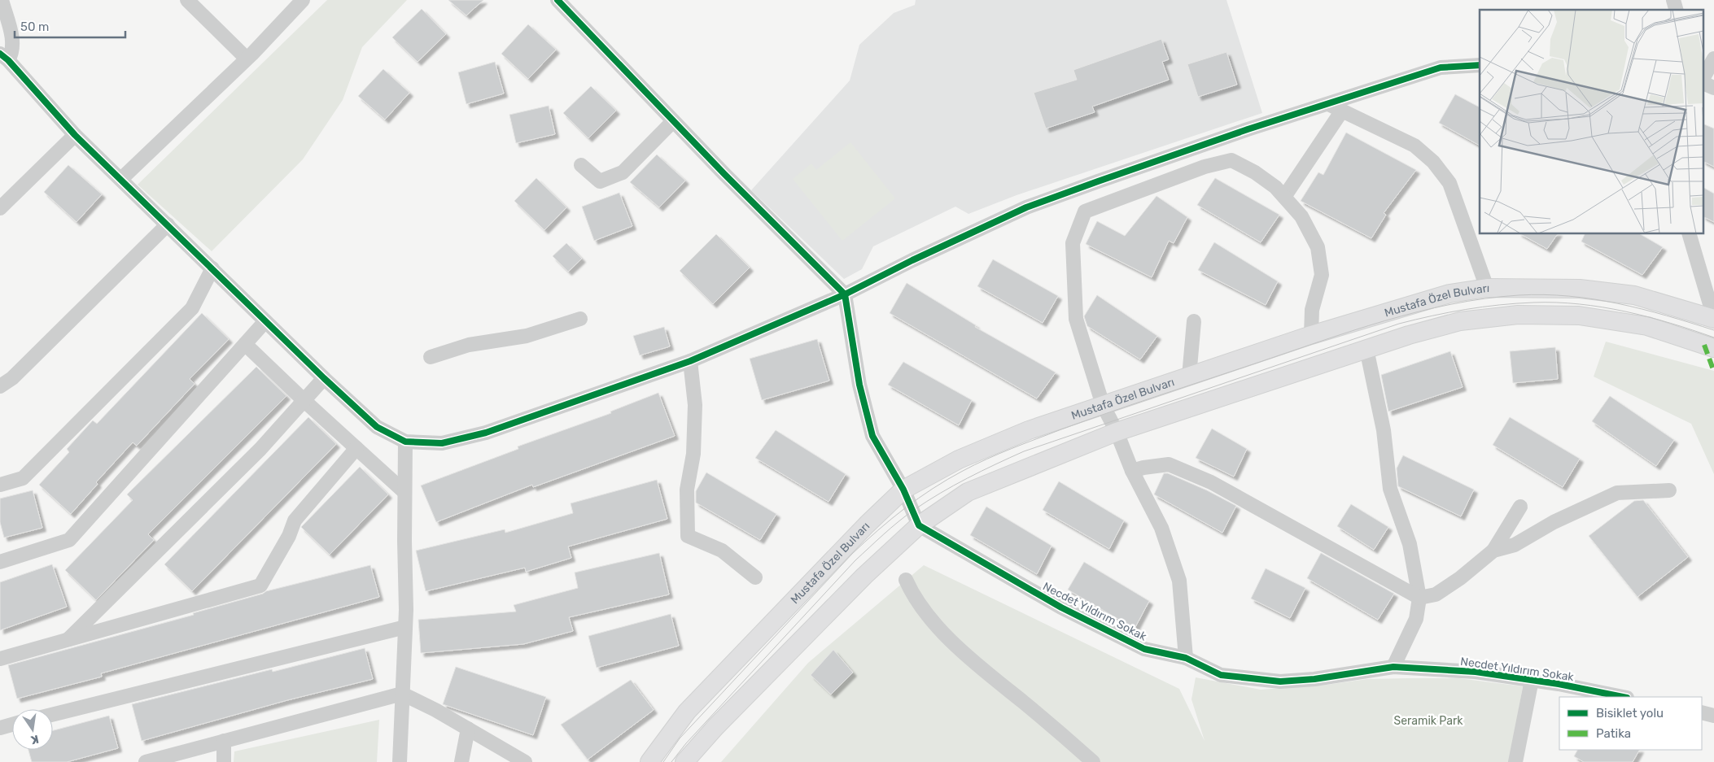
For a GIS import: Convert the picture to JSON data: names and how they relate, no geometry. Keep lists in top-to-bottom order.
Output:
{
  "streets": {
    "main road": ["Mustafa Özel Bulvarı"],
    "street": ["Necdet Yıldırım Sokak"]
  },
  "parks": ["Seramik Park"],
  "legend": ["Bisiklet yolu", "Patika"],
  "scale_bar": "50 m",
  "north": "bottom"
}
